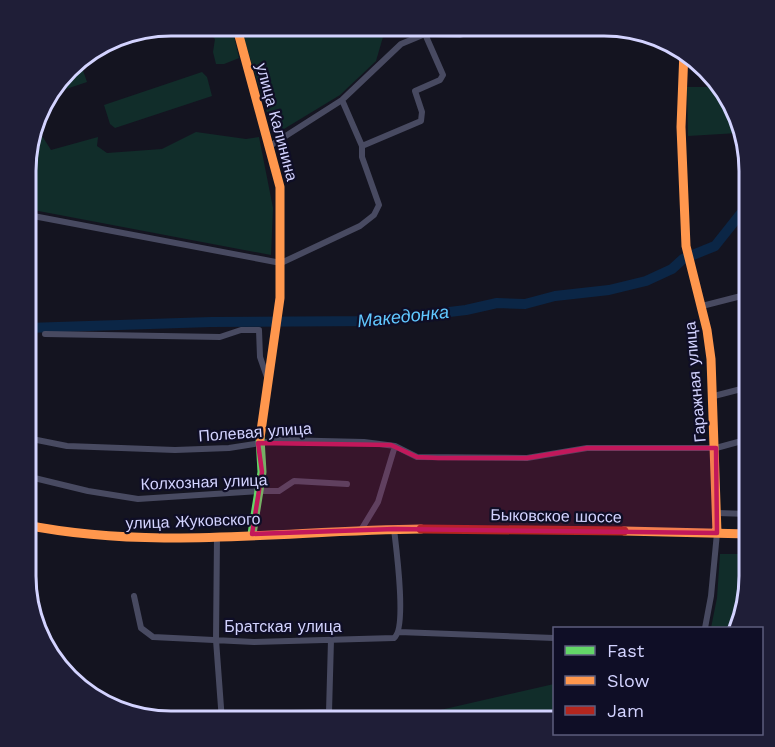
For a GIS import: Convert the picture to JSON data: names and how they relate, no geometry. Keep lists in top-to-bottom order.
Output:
{
  "streets": {
    "main road": [
      "улица Калинина",
      "Гаражная улица",
      "Быковское шоссе",
      "улица Жуковского"
    ],
    "street": ["Полевая улица", "Колхозная улица", "Братская улица"]
  },
  "crossings": [
    ["улица Калинина", "Полевая улица"],
    ["улица Калинина", "Колхозная улица"],
    ["улица Калинина", "улица Жуковского"],
    ["Гаражная улица", "Полевая улица"],
    ["Гаражная улица", "Быковское шоссе"],
    ["Быковское шоссе", "улица Жуковского"]
  ],
  "water": ["Македонка"],
  "legend": ["Fast", "Slow", "Jam"]
}
